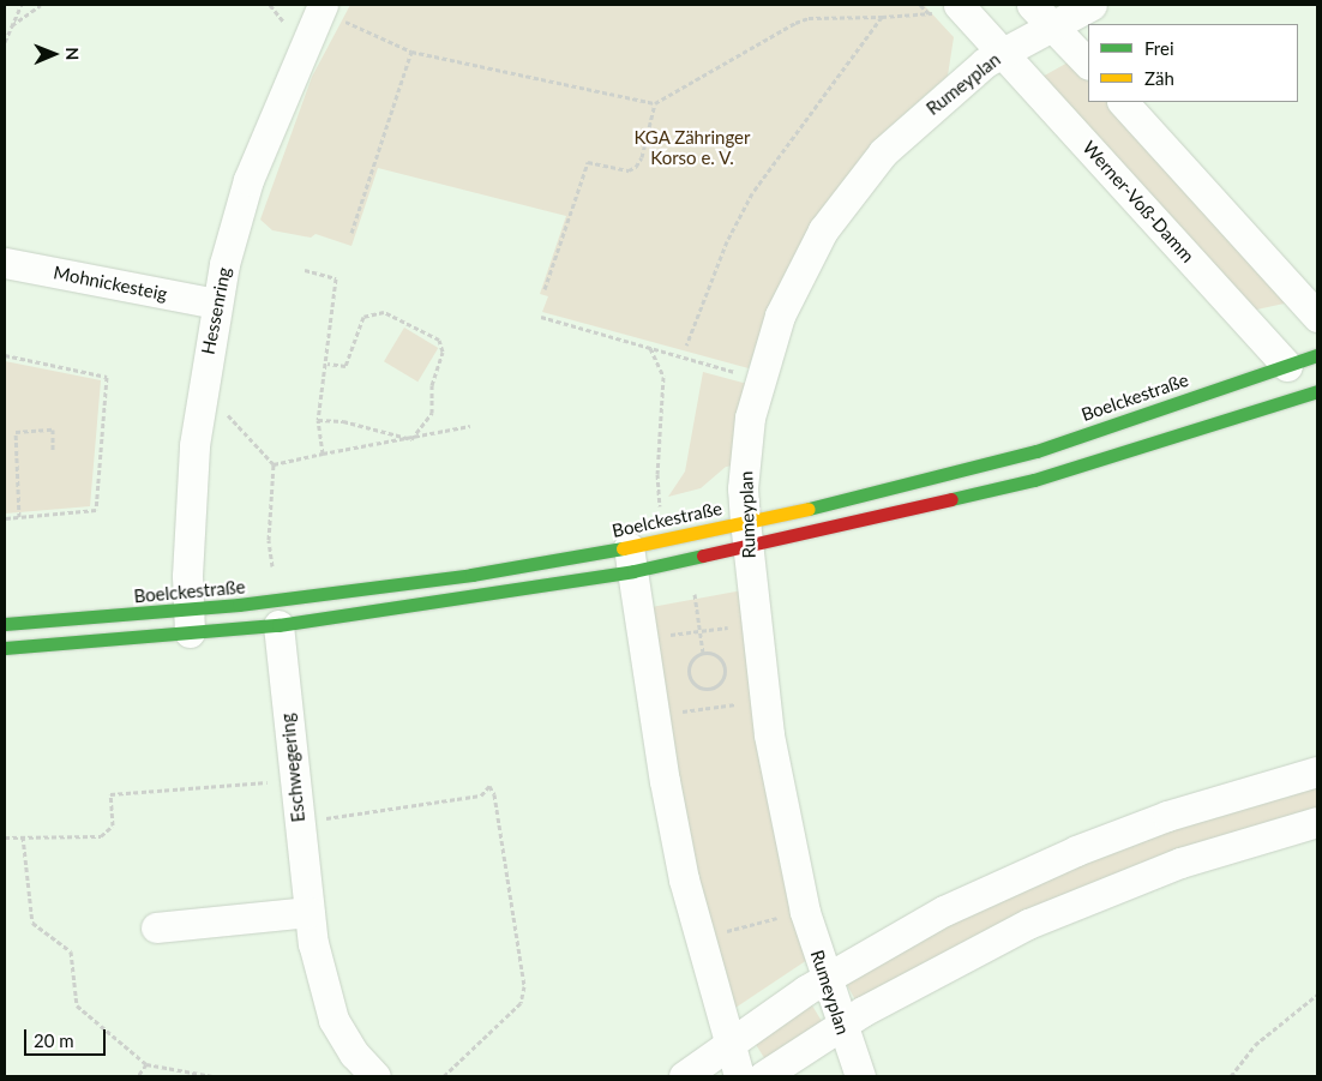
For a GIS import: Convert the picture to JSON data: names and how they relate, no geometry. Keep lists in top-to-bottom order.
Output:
{
  "streets": {
    "main road": ["Werner-Voß-Damm", "Boelckestraße"],
    "street": [
      "Rumeyplan",
      "Mohnickesteig",
      "Hessenring",
      "Eschwegering"
    ]
  },
  "crossings": [
    ["Rumeyplan", "Werner-Voß-Damm"],
    ["Rumeyplan", "Boelckestraße"],
    ["Werner-Voß-Damm", "Boelckestraße"],
    ["Mohnickesteig", "Hessenring"],
    ["Hessenring", "Boelckestraße"],
    ["Boelckestraße", "Eschwegering"]
  ],
  "parks": ["KGA Zähringer Korso e. V."],
  "legend": ["Frei", "Zäh"],
  "scale_bar": "20 m",
  "north": "right"
}
